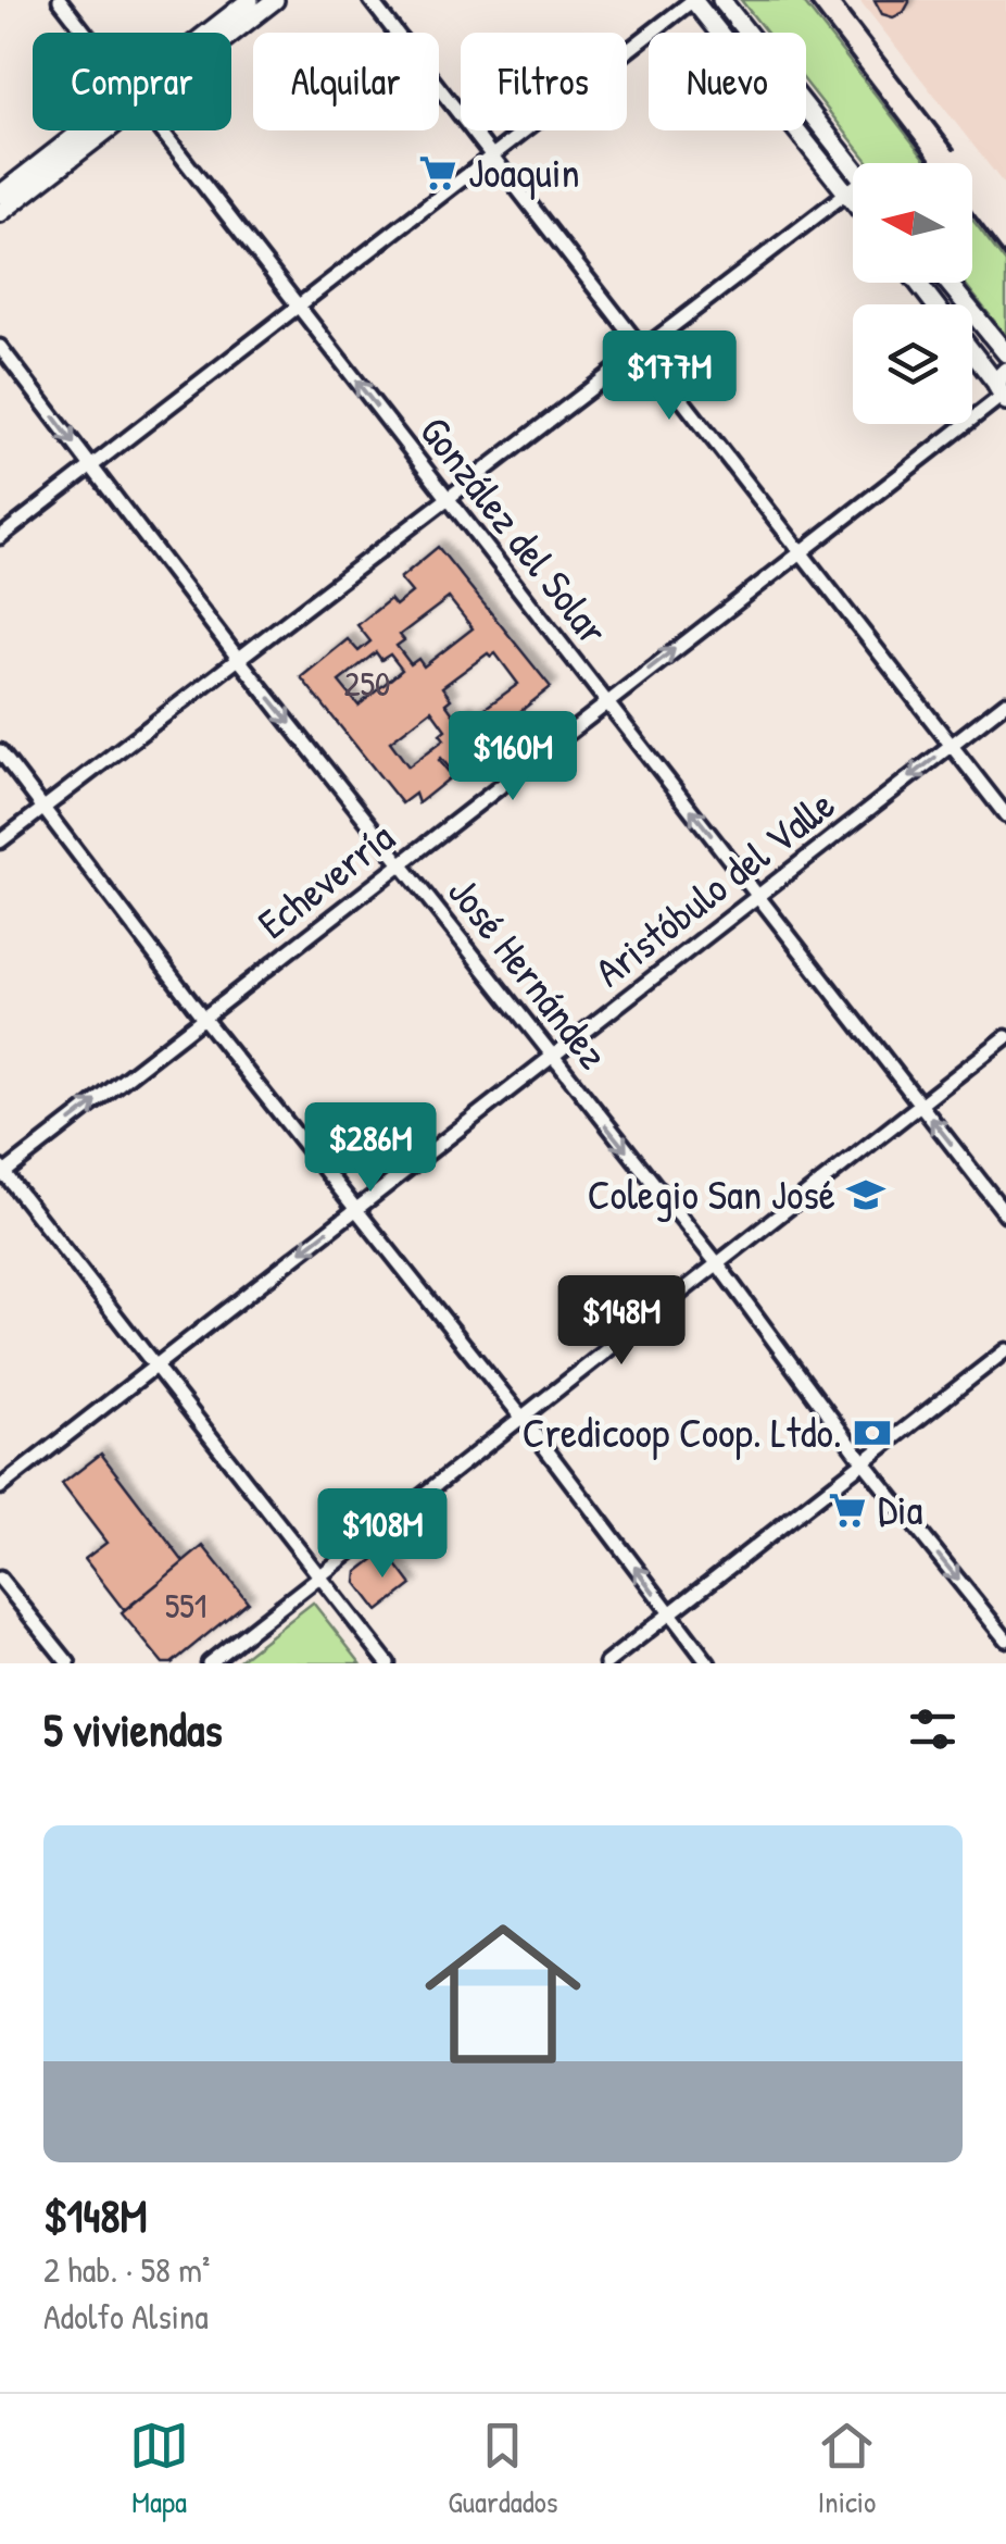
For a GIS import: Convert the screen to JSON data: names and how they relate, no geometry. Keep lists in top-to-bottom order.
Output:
{
  "streets": {
    "street": [
      "González del Solar",
      "Echeverría",
      "Aristóbulo del Valle",
      "José Hernández"
    ]
  },
  "crossings": [
    ["González del Solar", "Echeverría"],
    ["González del Solar", "Aristóbulo del Valle"],
    ["Echeverría", "José Hernández"],
    ["Aristóbulo del Valle", "José Hernández"]
  ],
  "one_way": [
    "González del Solar",
    "Echeverría",
    "Aristóbulo del Valle",
    "José Hernández"
  ],
  "places": {
    "supermarket": ["Joaquin", "Dia"],
    "school or university": ["Colegio San José"],
    "bank": ["Credicoop Coop. Ltdo."]
  },
  "house_numbers": ["250", "551"],
  "north": "left",
  "page": {
    "chip": [
      "Comprar",
      "Alquilar",
      "Filtros",
      "Nuevo"
    ],
    "price": [
      "$177M",
      "$160M",
      "$286M",
      "$148M",
      "$108M"
    ],
    "heading": "5 viviendas",
    "list": [
      {
        "name": "$148M",
        "note": "2 hab. · 58 m² · Adolfo Alsina"
      }
    ],
    "tabs": ["Mapa", "Guardados", "Inicio"]
  }
}
